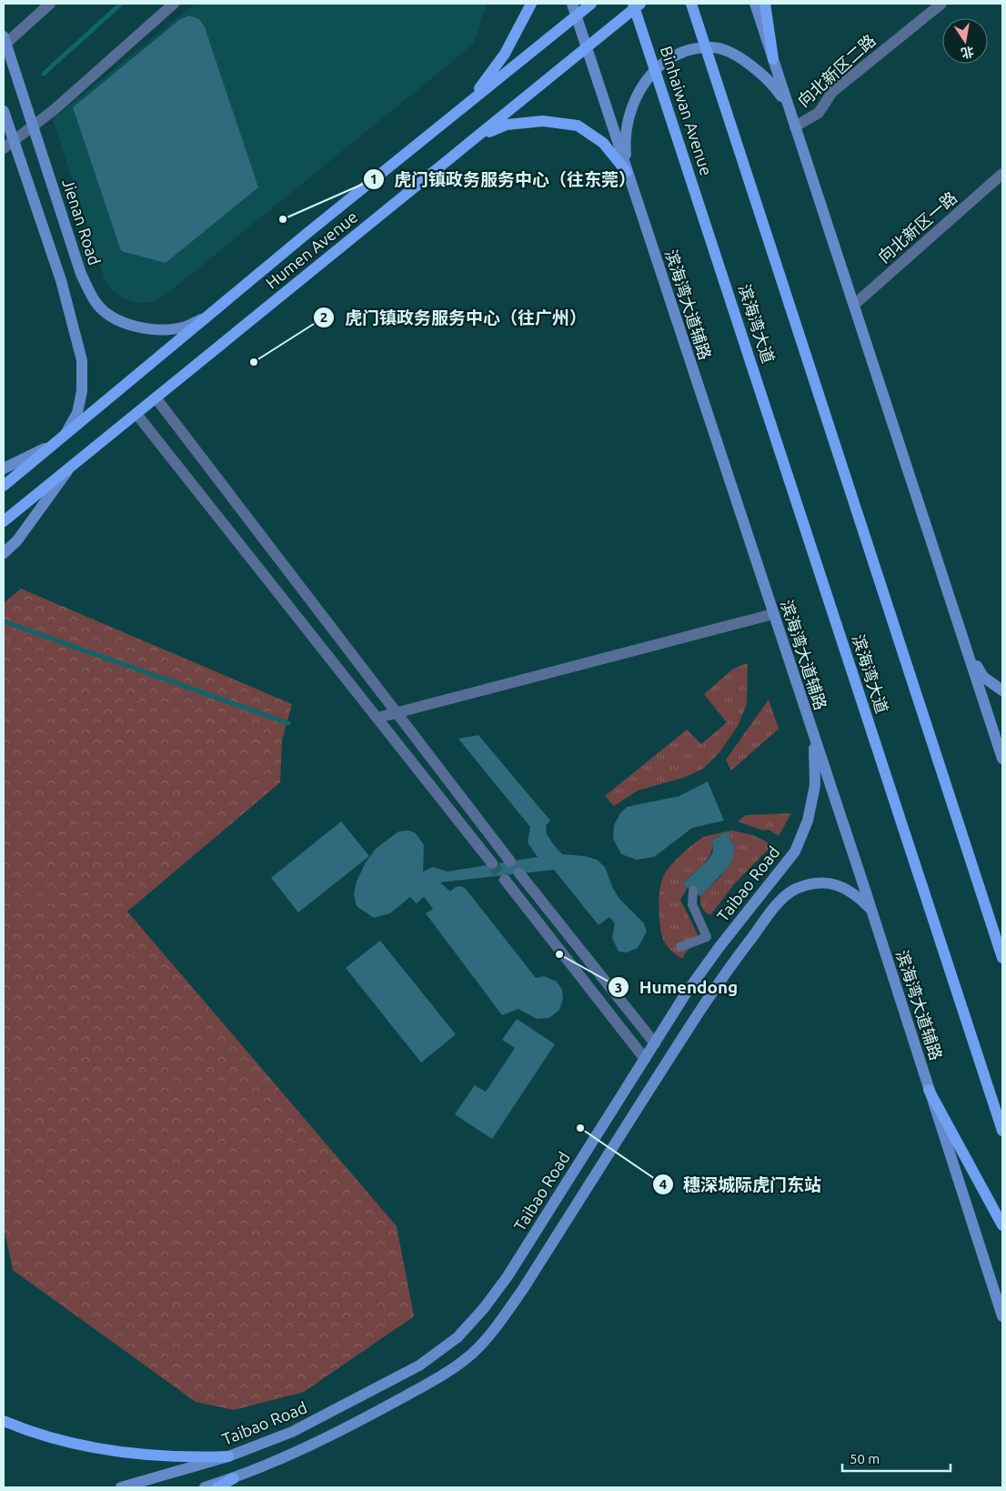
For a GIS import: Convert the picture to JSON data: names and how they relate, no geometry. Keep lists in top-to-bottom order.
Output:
{
  "streets": {
    "main road": [
      "Binhaiwan Avenue",
      "Jienan Road",
      "Humen Avenue",
      "滨海湾大道辅路",
      "滨海湾大道",
      "Taibao Road"
    ],
    "street": ["向北新区二路", "向北新区一路"]
  },
  "crossings": [
    ["Binhaiwan Avenue", "滨海湾大道"],
    ["Jienan Road", "Humen Avenue"],
    ["Humen Avenue", "滨海湾大道辅路"],
    ["滨海湾大道辅路", "Taibao Road"]
  ],
  "places": [
    "虎门镇政务服务中心（往东莞）",
    "虎门镇政务服务中心（往广州）",
    "Humendong",
    "穗深城际虎门东站"
  ],
  "scale_bar": "50 m",
  "north": "bottom"
}
